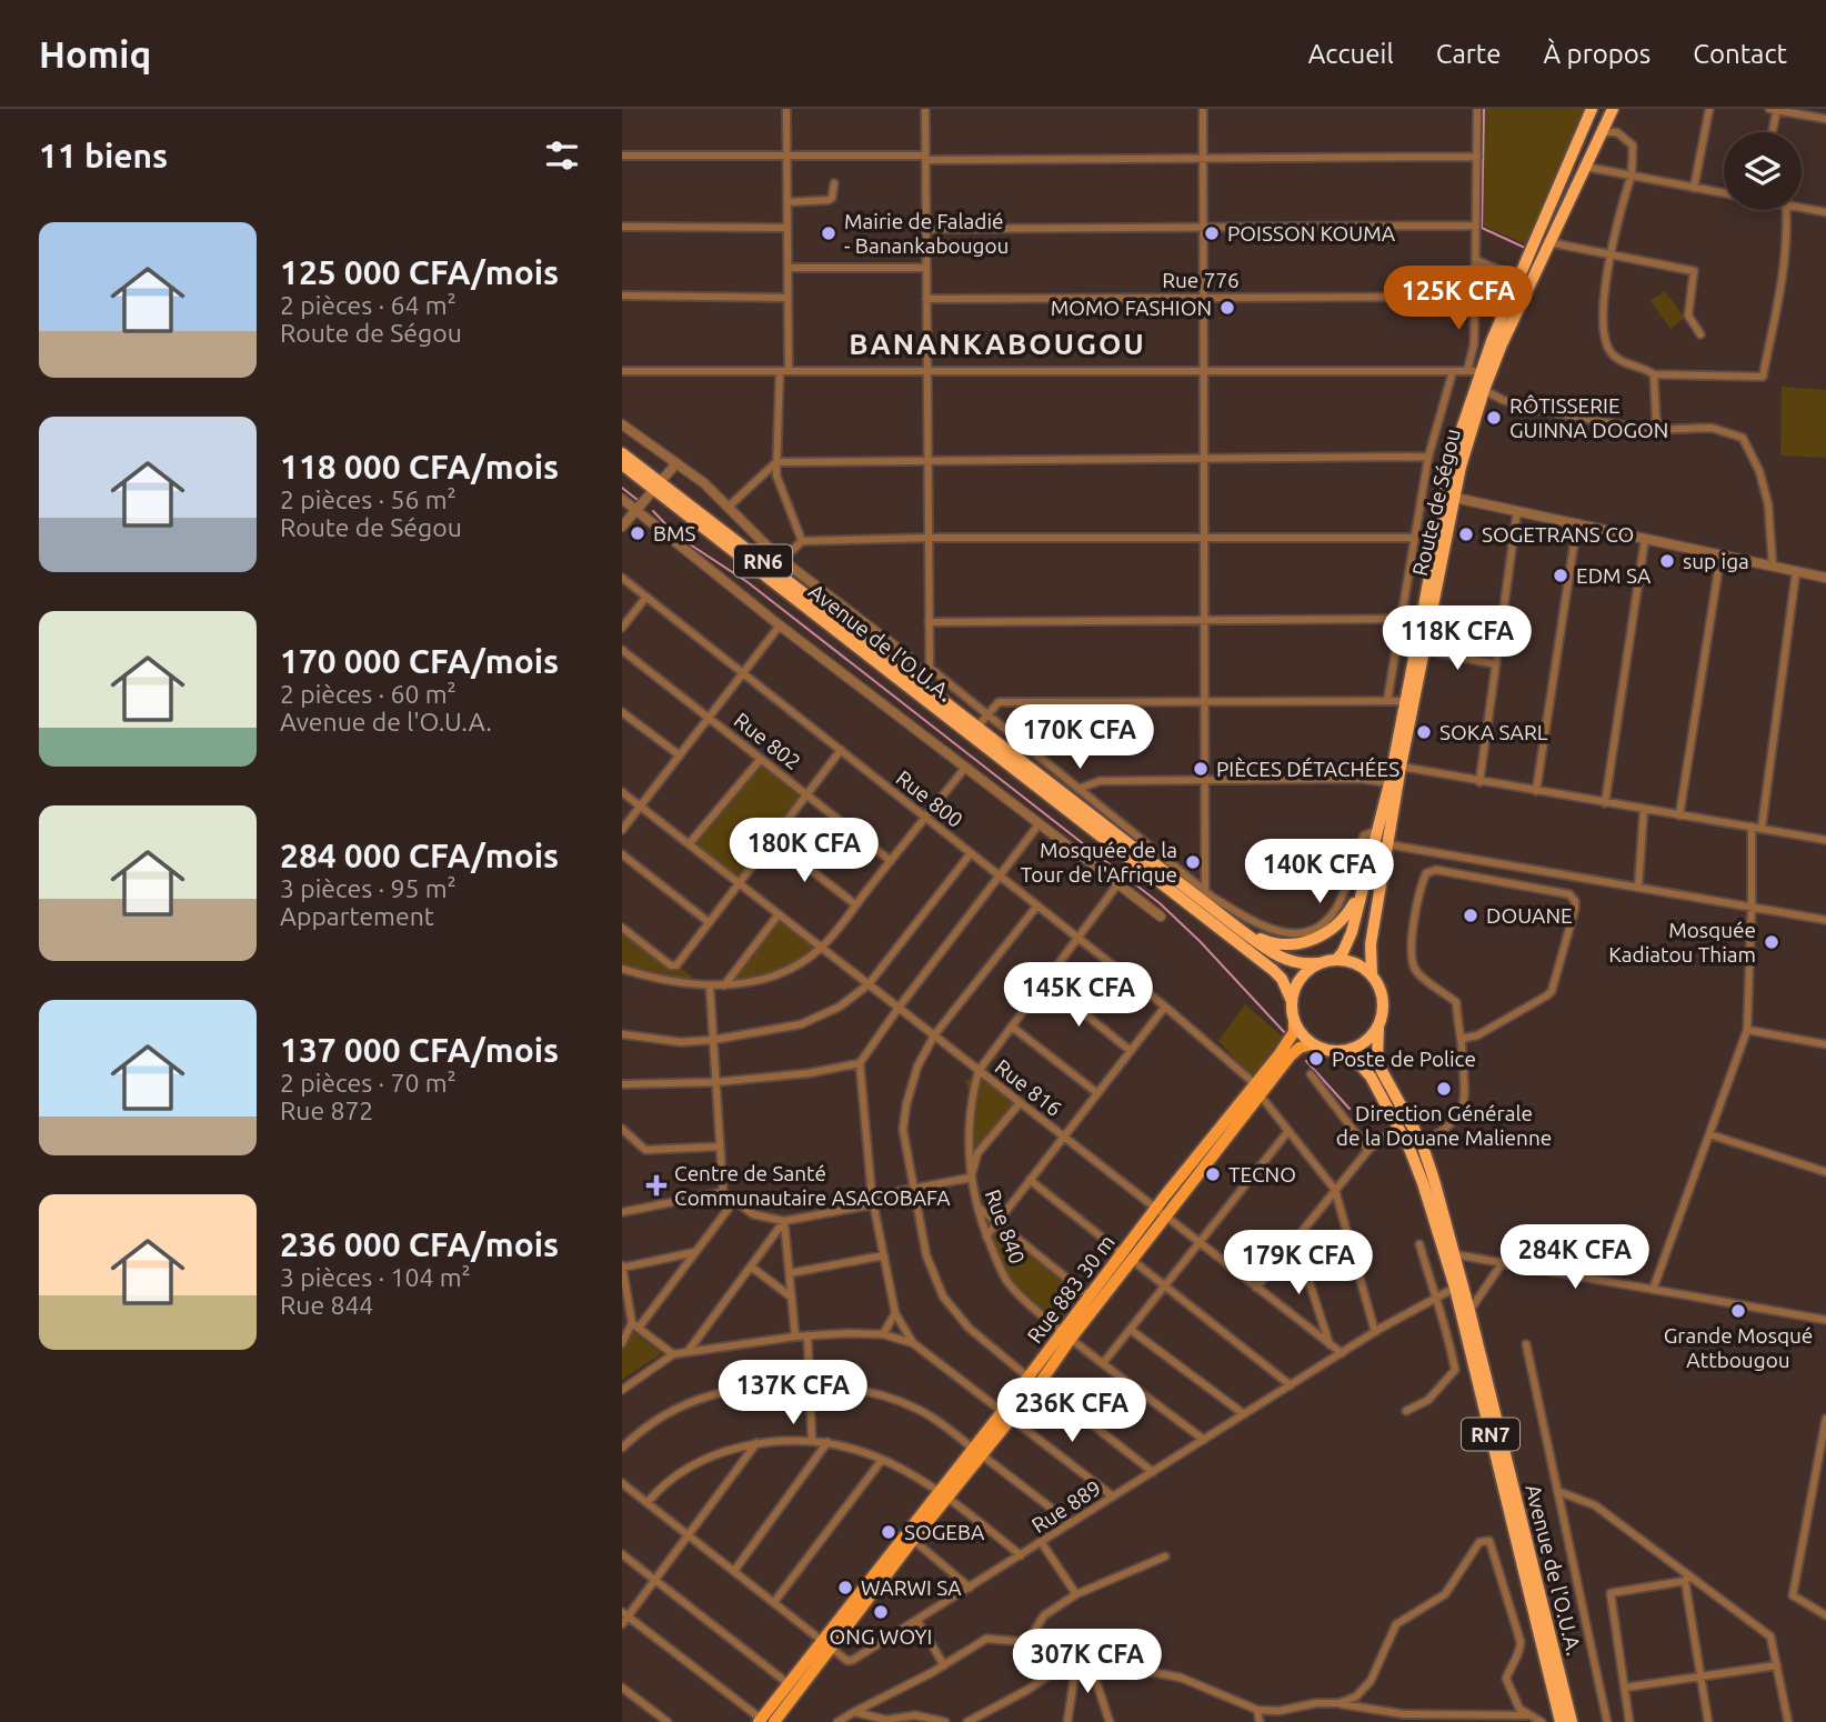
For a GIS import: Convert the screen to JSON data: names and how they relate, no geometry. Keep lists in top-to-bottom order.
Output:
{
  "streets": {
    "highway": [
      "Route de Ségou",
      "RN6",
      "Avenue de l'O.U.A.",
      "RN7"
    ],
    "main road": ["Rue 883 30 m"],
    "street": [
      "Rue 776",
      "Rue 802",
      "Rue 800",
      "Rue 816",
      "Rue 840",
      "Rue 889"
    ]
  },
  "crossings": [
    ["Route de Ségou", "Avenue de l'O.U.A."],
    ["Avenue de l'O.U.A.", "Rue 889"],
    ["Rue 800", "Rue 883 30 m"],
    ["Rue 816", "Rue 840"],
    ["Rue 816", "Rue 883 30 m"],
    ["Rue 816", "Rue 889"],
    ["Rue 840", "Rue 883 30 m"],
    ["Rue 840", "Rue 889"],
    ["Rue 883 30 m", "Rue 889"]
  ],
  "districts": ["BANANKABOUGOU"],
  "places": {
    "other": [
      "Mairie de Faladié - Banankabougou",
      "POISSON KOUMA",
      "MOMO FASHION",
      "RÔTISSERIE GUINNA DOGON",
      "BMS",
      "SOGETRANS CO",
      "sup iga",
      "EDM SA",
      "SOKA SARL",
      "PIÈCES DÉTACHÉES",
      "Mosquée de la Tour de l'Afrique",
      "DOUANE",
      "Mosquée Kadiatou Thiam",
      "Poste de Police",
      "Direction Générale de la Douane Malienne",
      "TECNO",
      "Grande Mosqué Attbougou",
      "SOGEBA",
      "WARWI SA",
      "ONG WOYI"
    ],
    "health": ["Centre de Santé Communautaire ASACOBAFA"]
  },
  "page": {
    "header": "Homiq",
    "nav": [
      "Accueil",
      "Carte",
      "À propos",
      "Contact"
    ],
    "heading": "11 biens",
    "list": [
      {
        "name": "125 000 CFA/mois",
        "note": "2 pièces · 64 m² · Route de Ségou"
      },
      {
        "name": "118 000 CFA/mois",
        "note": "2 pièces · 56 m² · Route de Ségou"
      },
      {
        "name": "170 000 CFA/mois",
        "note": "2 pièces · 60 m² · Avenue de l'O.U.A."
      },
      {
        "name": "284 000 CFA/mois",
        "note": "3 pièces · 95 m² · Appartement"
      },
      {
        "name": "137 000 CFA/mois",
        "note": "2 pièces · 70 m² · Rue 872"
      },
      {
        "name": "236 000 CFA/mois",
        "note": "3 pièces · 104 m² · Rue 844"
      }
    ],
    "price": [
      "125K CFA",
      "118K CFA",
      "170K CFA",
      "180K CFA",
      "140K CFA",
      "145K CFA",
      "284K CFA",
      "179K CFA",
      "137K CFA",
      "236K CFA",
      "307K CFA"
    ]
  }
}
